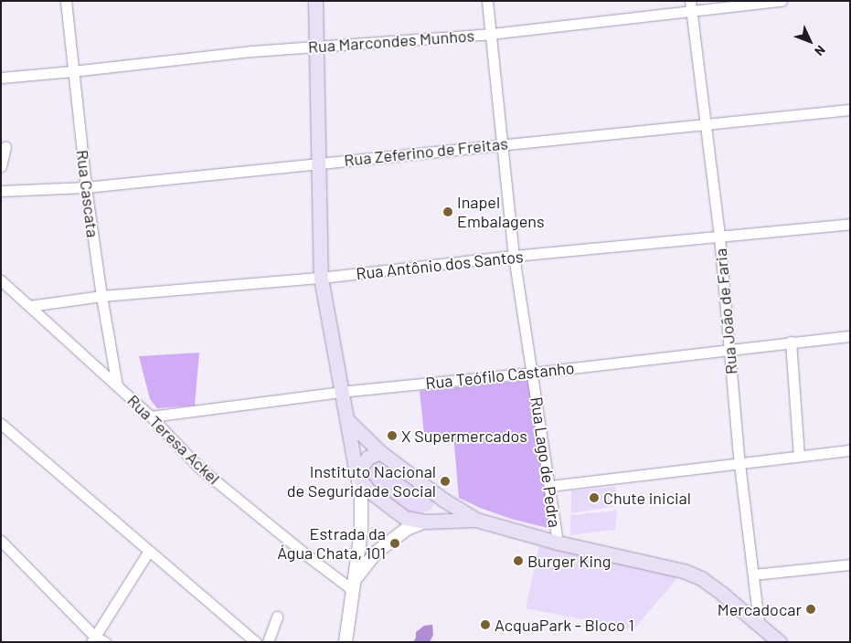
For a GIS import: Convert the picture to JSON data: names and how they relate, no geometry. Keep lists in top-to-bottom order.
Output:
{
  "streets": {
    "street": [
      "Rua Marcondes Munhos",
      "Rua Zeferino de Freitas",
      "Rua Cascata",
      "Rua Antônio dos Santos",
      "Rua João de Faria",
      "Rua Teófilo Castanho",
      "Rua Teresa Ackel",
      "Rua Lago de Pedra"
    ]
  },
  "crossings": [
    ["Rua Marcondes Munhos", "Rua Cascata"],
    ["Rua Marcondes Munhos", "Rua João de Faria"],
    ["Rua Marcondes Munhos", "Rua Lago de Pedra"],
    ["Rua Zeferino de Freitas", "Rua Cascata"],
    ["Rua Zeferino de Freitas", "Rua João de Faria"],
    ["Rua Zeferino de Freitas", "Rua Lago de Pedra"],
    ["Rua Cascata", "Rua Antônio dos Santos"],
    ["Rua Cascata", "Rua Teresa Ackel"],
    ["Rua Antônio dos Santos", "Rua João de Faria"],
    ["Rua Antônio dos Santos", "Rua Teresa Ackel"],
    ["Rua Antônio dos Santos", "Rua Lago de Pedra"],
    ["Rua João de Faria", "Rua Teófilo Castanho"],
    ["Rua Teófilo Castanho", "Rua Teresa Ackel"],
    ["Rua Teófilo Castanho", "Rua Lago de Pedra"]
  ],
  "places": [
    "Inapel Embalagens",
    "X Supermercados",
    "Instituto Nacional de Seguridade Social",
    "Chute inicial",
    "Estrada da Água Chata, 101",
    "Burger King",
    "Mercadocar",
    "AcquaPark - Bloco 1"
  ],
  "north": "bottom right"
}
